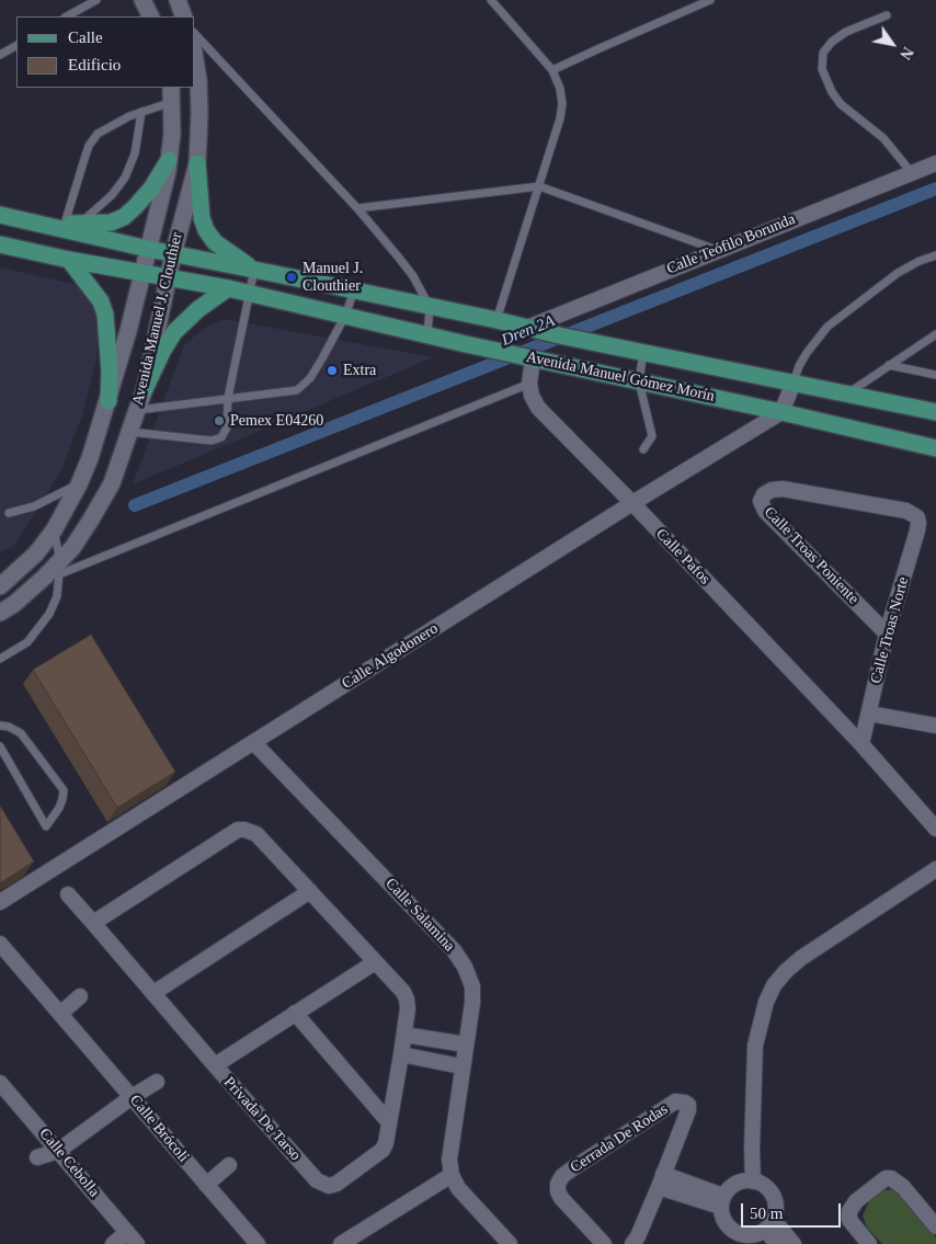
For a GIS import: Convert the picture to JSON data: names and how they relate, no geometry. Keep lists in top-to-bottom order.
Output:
{
  "streets": {
    "main road": ["Avenida Manuel J. Clouthier", "Avenida Manuel Gómez Morín"],
    "street": [
      "Calle Teófilo Borunda",
      "Calle Troas Poniente",
      "Calle Pafos",
      "Calle Troas Norte",
      "Calle Algodonero",
      "Calle Salamina",
      "Privada De Tarso",
      "Calle Brócoli",
      "Cerrada De Rodas",
      "Calle Cebolla"
    ]
  },
  "crossings": [
    ["Calle Teófilo Borunda", "Avenida Manuel Gómez Morín"],
    ["Avenida Manuel J. Clouthier", "Avenida Manuel Gómez Morín"],
    ["Avenida Manuel Gómez Morín", "Calle Pafos"],
    ["Avenida Manuel Gómez Morín", "Calle Algodonero"],
    ["Calle Troas Poniente", "Calle Troas Norte"],
    ["Calle Pafos", "Calle Troas Norte"],
    ["Calle Pafos", "Calle Algodonero"],
    ["Calle Algodonero", "Calle Salamina"]
  ],
  "water": ["Dren 2A"],
  "places": ["Manuel J. Clouthier", "Extra", "Pemex E04260"],
  "legend": ["Calle", "Edificio"],
  "scale_bar": "50 m",
  "north": "bottom right"
}
